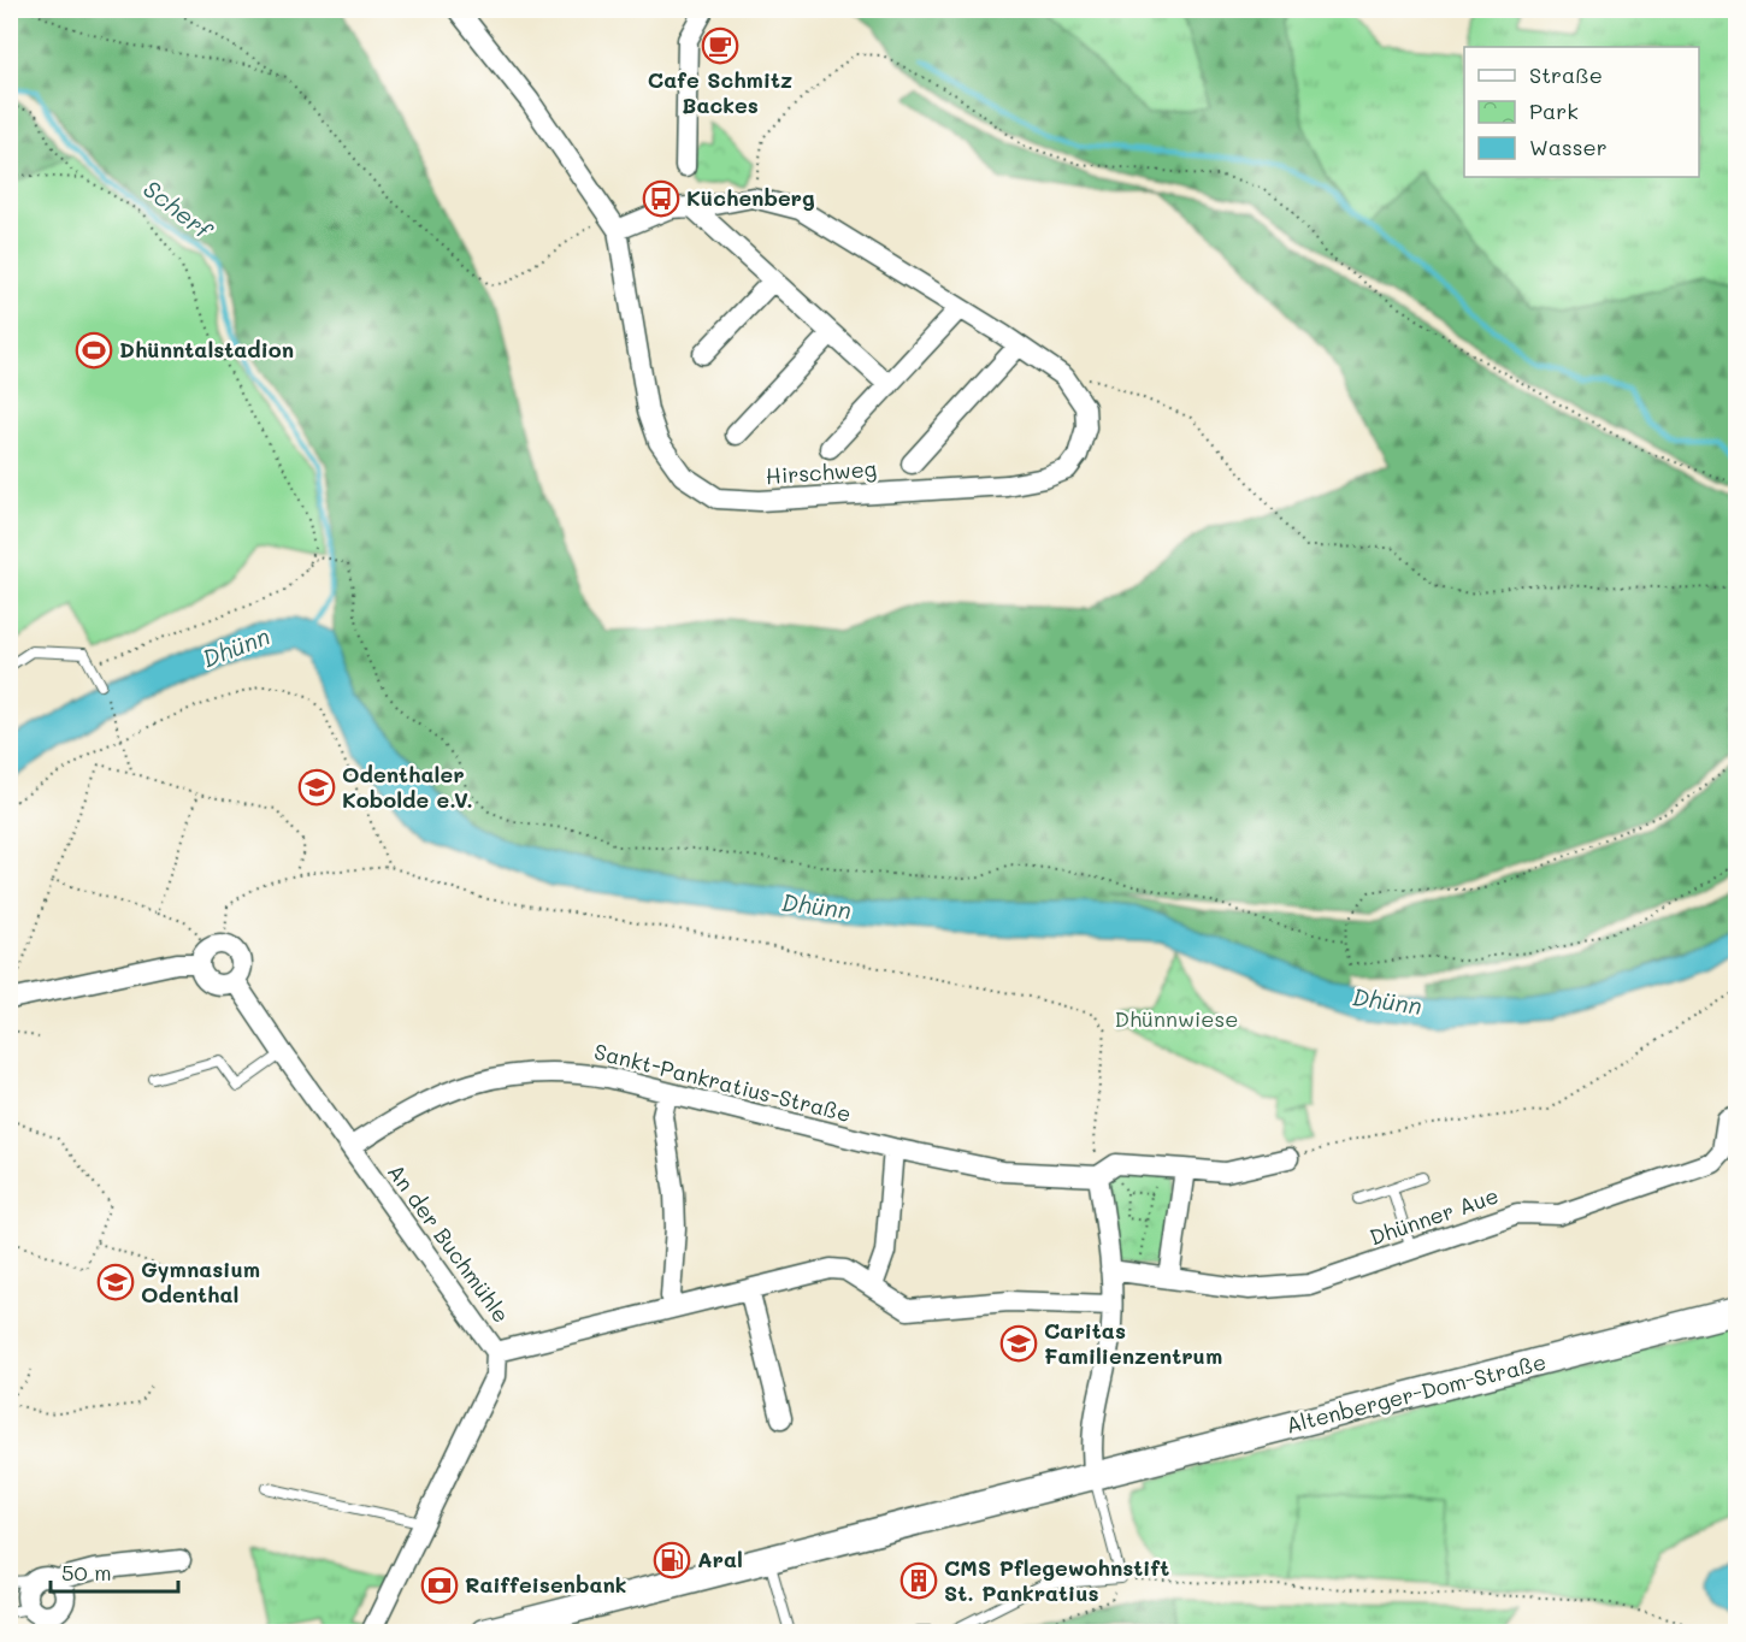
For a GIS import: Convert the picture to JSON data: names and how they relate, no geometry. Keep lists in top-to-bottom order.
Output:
{
  "streets": {
    "main road": ["Altenberger-Dom-Straße"],
    "street": [
      "Hirschweg",
      "Sankt-Pankratius-Straße",
      "Dhünner Aue",
      "An der Buchmühle"
    ]
  },
  "crossings": [
    ["Sankt-Pankratius-Straße", "An der Buchmühle"]
  ],
  "water": ["Scherf", "Dhünn"],
  "parks": ["Dhünnwiese"],
  "places": {
    "cafe": ["Cafe Schmitz Backes"],
    "bus stop": ["Küchenberg"],
    "sports": ["Dhünntalstadion"],
    "school or university": ["Odenthaler Kobolde e.V.", "Gymnasium Odenthal", "Caritas Familienzentrum"],
    "fuel station": ["Aral"],
    "building": ["CMS Pflegewohnstift St. Pankratius"],
    "bank": ["Raiffeisenbank"]
  },
  "legend": ["Straße", "Park", "Wasser"],
  "scale_bar": "50 m"
}
